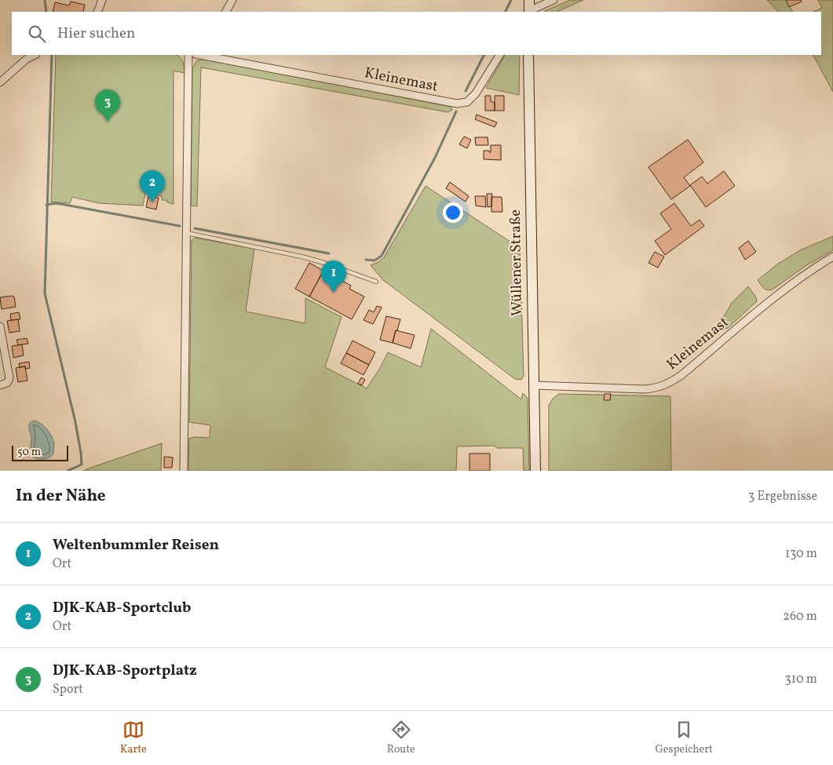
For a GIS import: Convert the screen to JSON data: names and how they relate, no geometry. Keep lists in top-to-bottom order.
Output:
{
  "streets": {
    "main road": ["Wüllener Straße"],
    "street": ["Kleinemast"]
  },
  "crossings": [
    ["Kleinemast", "Wüllener Straße"]
  ],
  "scale_bar": "50 m",
  "page": {
    "search": "Hier suchen",
    "pins": ["3", "2", "1"],
    "scale": "50 m",
    "heading": ["In der Nähe", "3 Ergebnisse"],
    "list": [
      {
        "mark": "1",
        "name": "Weltenbummler Reisen",
        "note": "Ort",
        "value": "130 m"
      },
      {
        "mark": "2",
        "name": "DJK-KAB-Sportclub",
        "note": "Ort",
        "value": "260 m"
      },
      {
        "mark": "3",
        "name": "DJK-KAB-Sportplatz",
        "note": "Sport",
        "value": "310 m"
      }
    ],
    "nav": ["Karte", "Route", "Gespeichert"]
  }
}
